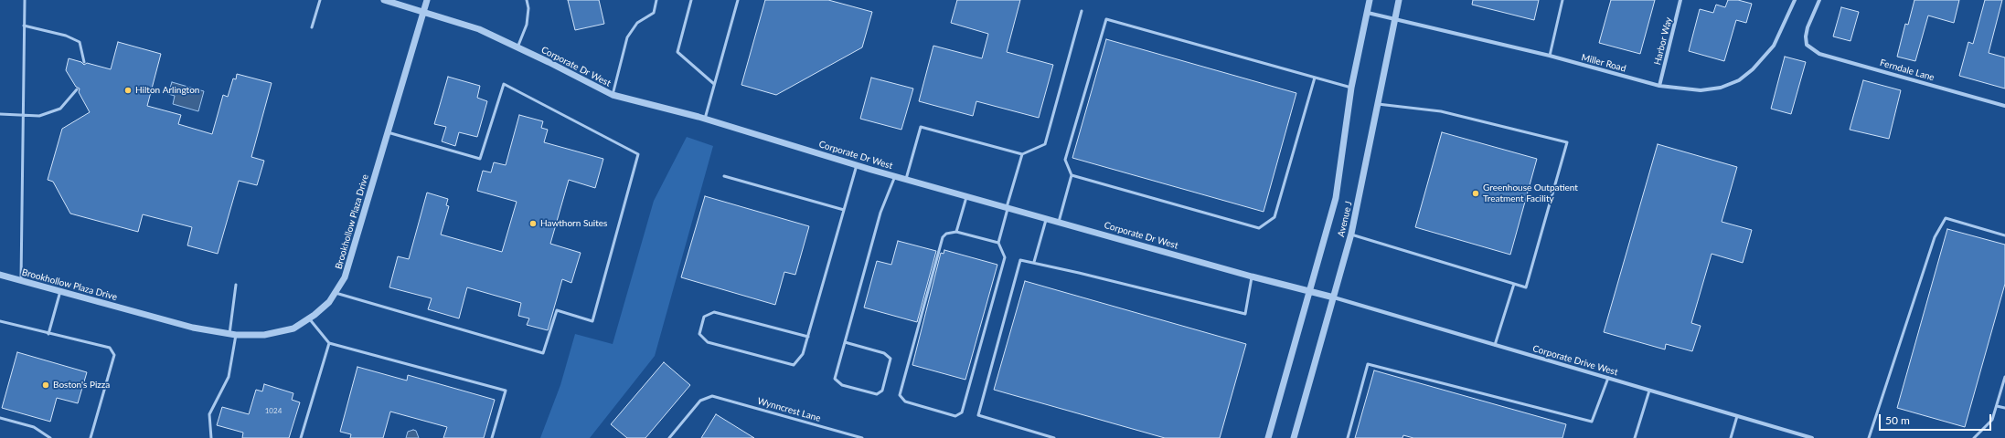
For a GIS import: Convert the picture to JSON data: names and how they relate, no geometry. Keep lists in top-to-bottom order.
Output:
{
  "streets": {
    "street": [
      "Harbor Way",
      "Miller Road",
      "Corporate Dr West",
      "Ferndale Lane",
      "Avenue J",
      "Brookhollow Plaza Drive",
      "Corporate Drive West"
    ],
    "lane": ["Wynncrest Lane"]
  },
  "crossings": [
    ["Harbor Way", "Miller Road"],
    ["Miller Road", "Avenue J"],
    ["Corporate Dr West", "Avenue J"],
    ["Corporate Dr West", "Brookhollow Plaza Drive"],
    ["Corporate Dr West", "Corporate Drive West"],
    ["Avenue J", "Corporate Drive West"]
  ],
  "places": [
    "Hilton Arlington",
    "Greenhouse Outpatient Treatment Facility",
    "Hawthorn Suites",
    "Boston's Pizza"
  ],
  "house_numbers": ["1024"],
  "scale_bar": "50 m"
}
